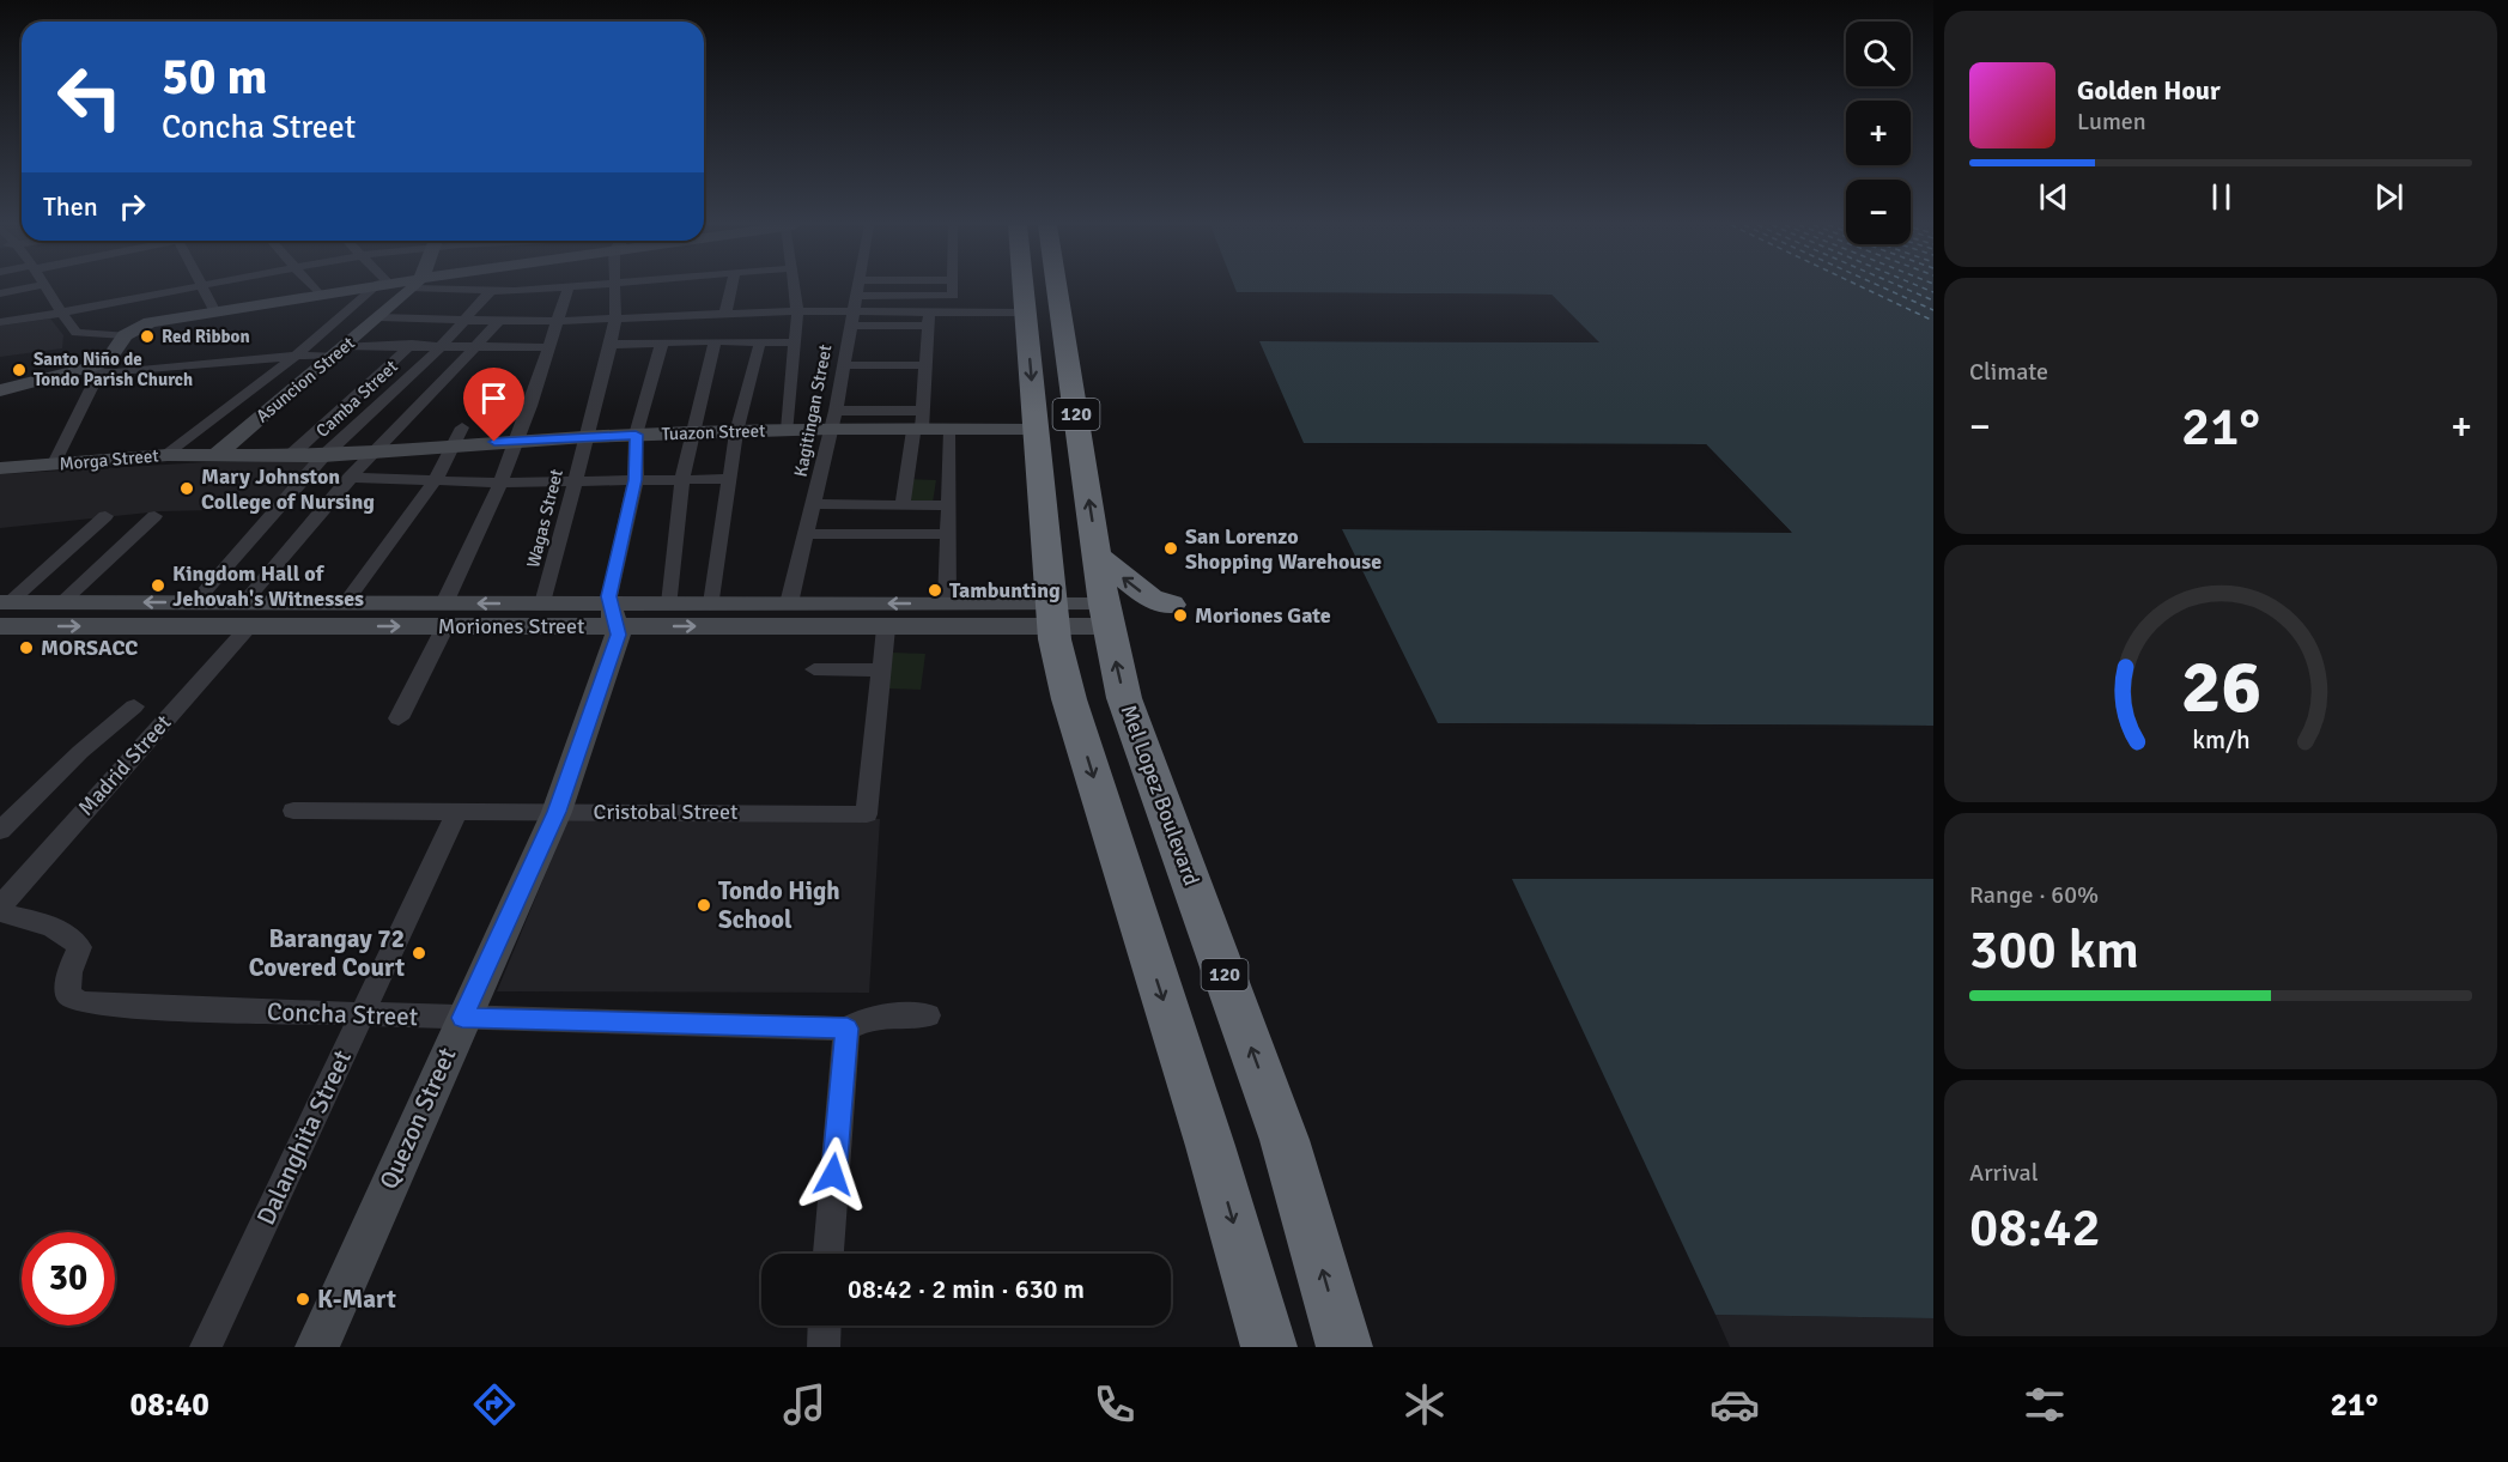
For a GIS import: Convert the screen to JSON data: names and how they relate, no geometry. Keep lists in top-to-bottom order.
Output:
{
  "streets": {
    "highway": ["120", "Mel Lopez Boulevard"],
    "street": [
      "Asuncion Street",
      "Camba Street",
      "Kagitingan Street",
      "Tuazon Street",
      "Morga Street",
      "Wagas Street",
      "Moriones Street",
      "Madrid Street",
      "Cristobal Street",
      "Concha Street",
      "Quezon Street",
      "Dalanghita Street"
    ]
  },
  "crossings": [
    ["Asuncion Street", "Tuazon Street"],
    ["Asuncion Street", "Morga Street"],
    ["Camba Street", "Tuazon Street"],
    ["Camba Street", "Moriones Street"],
    ["Kagitingan Street", "Tuazon Street"],
    ["Kagitingan Street", "Moriones Street"],
    ["120", "Tuazon Street"],
    ["120", "Moriones Street"],
    ["Tuazon Street", "Morga Street"],
    ["Tuazon Street", "Wagas Street"],
    ["Tuazon Street", "Madrid Street"],
    ["Wagas Street", "Moriones Street"],
    ["Moriones Street", "Madrid Street"],
    ["Moriones Street", "Mel Lopez Boulevard"],
    ["Moriones Street", "Quezon Street"],
    ["Cristobal Street", "Quezon Street"],
    ["Cristobal Street", "Dalanghita Street"],
    ["Concha Street", "Quezon Street"],
    ["Concha Street", "Dalanghita Street"]
  ],
  "places": [
    "Red Ribbon",
    "Santo Niño de Tondo Parish Church",
    "Mary Johnston College of Nursing",
    "San Lorenzo Shopping Warehouse",
    "Kingdom Hall of Jehovah's Witnesses",
    "Tambunting",
    "Moriones Gate",
    "MORSACC",
    "Tondo High School",
    "Barangay 72 Covered Court",
    "K-Mart"
  ],
  "page": {
    "map_buttons": ["+", "−"],
    "turn": ["50 m", "Concha Street"],
    "song": ["Golden Hour", "Lumen"],
    "then": "Then",
    "tile": [
      "Climate",
      ["Range · 60%", "300 km"],
      ["Arrival", "08:42"]
    ],
    "heat": ["−", "21°", "+"],
    "limit": "30",
    "trip": "08:42 · 2 min · 630 m",
    "tabs": ["08:40", "21°"],
    "gauge": ["26", "km/h"]
  }
}
